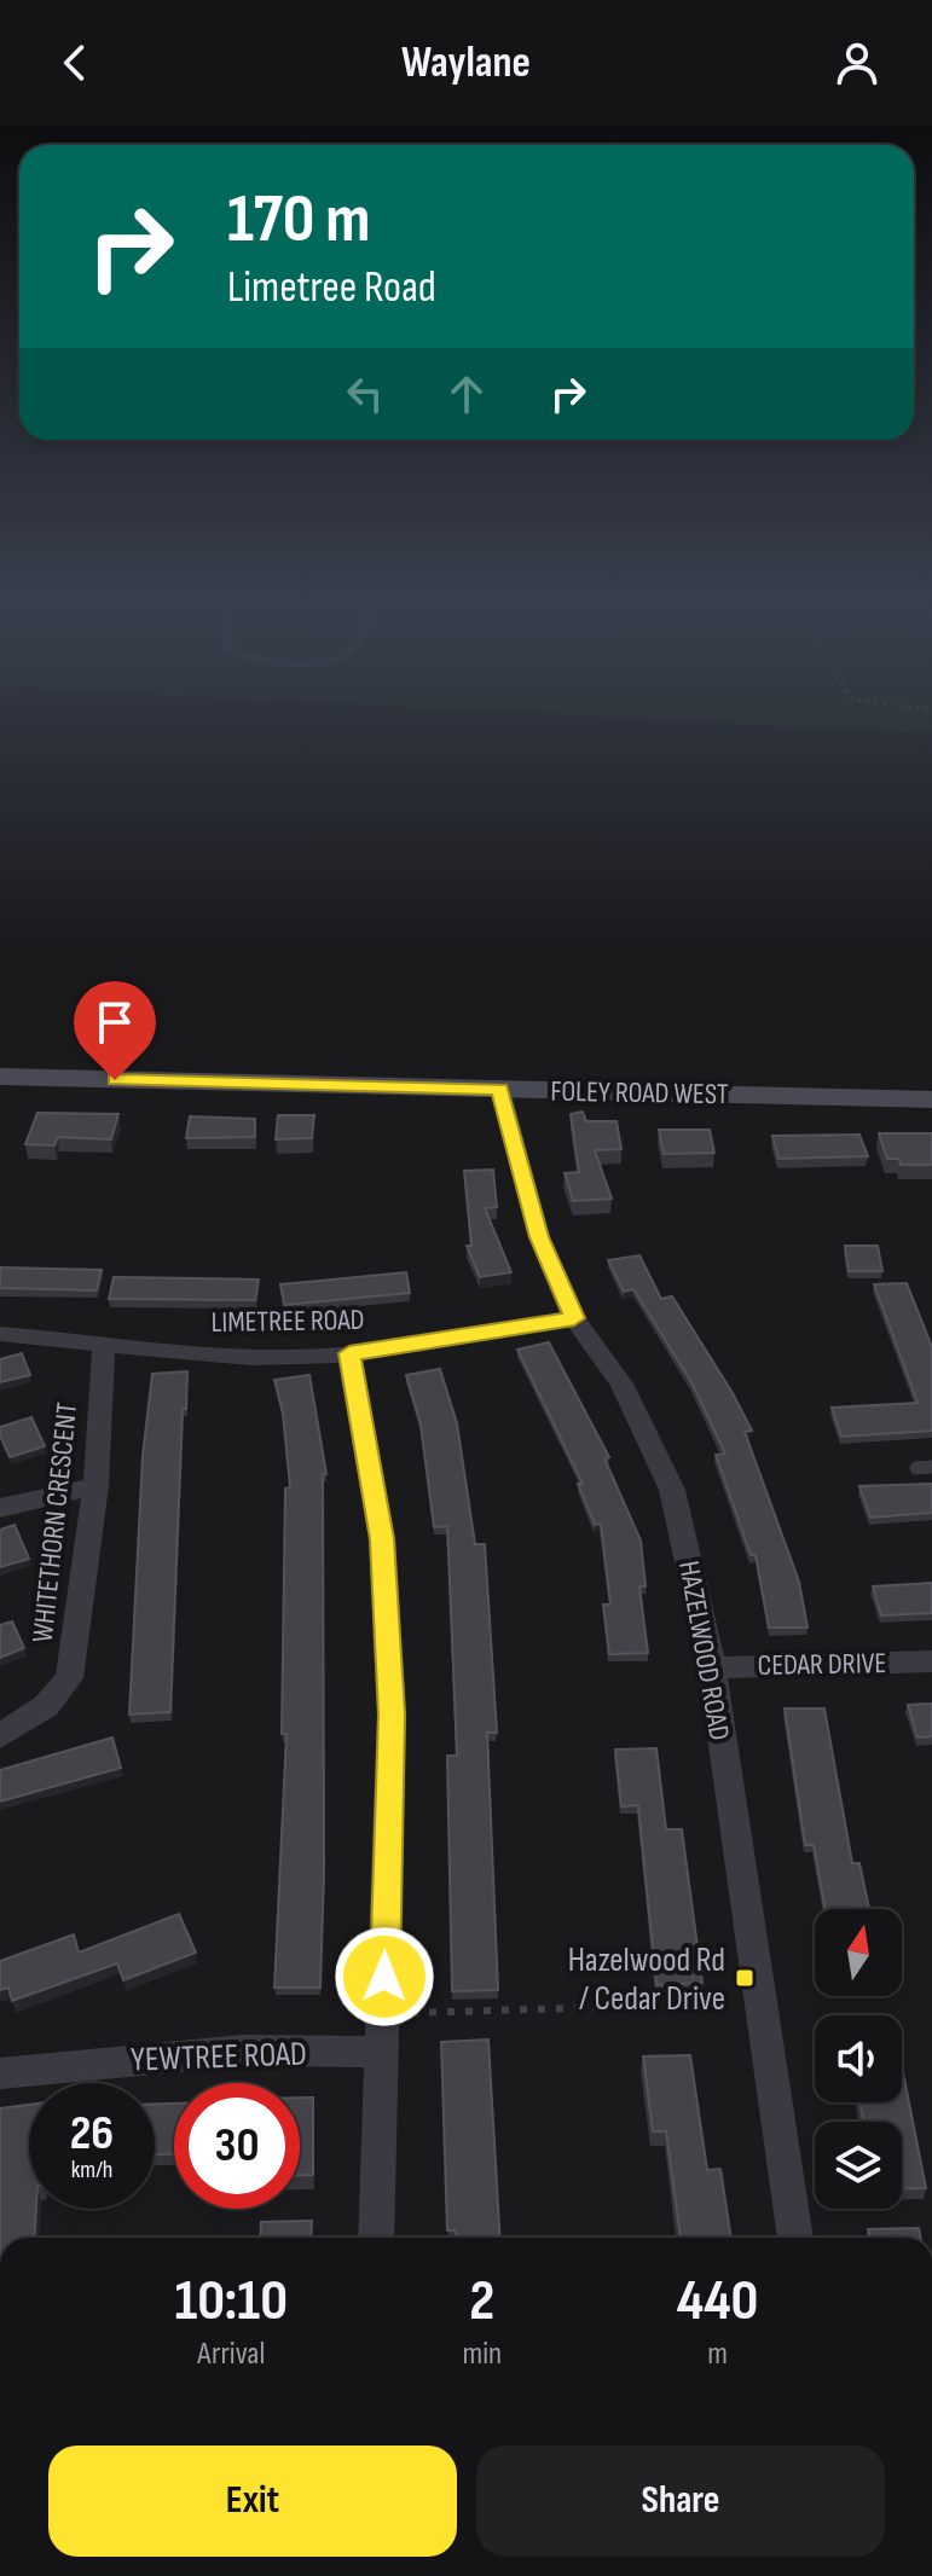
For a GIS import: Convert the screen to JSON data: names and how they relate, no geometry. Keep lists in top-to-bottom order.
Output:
{
  "streets": {
    "main road": ["FOLEY ROAD WEST"],
    "street": [
      "LIMETREE ROAD",
      "WHITETHORN CRESCENT",
      "HAZELWOOD ROAD",
      "CEDAR DRIVE",
      "YEWTREE ROAD"
    ]
  },
  "crossings": [
    ["FOLEY ROAD WEST", "HAZELWOOD ROAD"],
    ["LIMETREE ROAD", "WHITETHORN CRESCENT"],
    ["LIMETREE ROAD", "HAZELWOOD ROAD"],
    ["HAZELWOOD ROAD", "CEDAR DRIVE"]
  ],
  "places": {
    "transit": ["Hazelwood Rd / Cedar Drive"]
  },
  "north": "top",
  "page": {
    "header": "Waylane",
    "turn": ["170 m", "Limetree Road"],
    "speed": "26 km/h",
    "limit": "30",
    "eta": [
      "10:10",
      "Arrival",
      "2",
      "min",
      "440",
      "m"
    ],
    "buttons": ["Exit", "Share"]
  }
}
